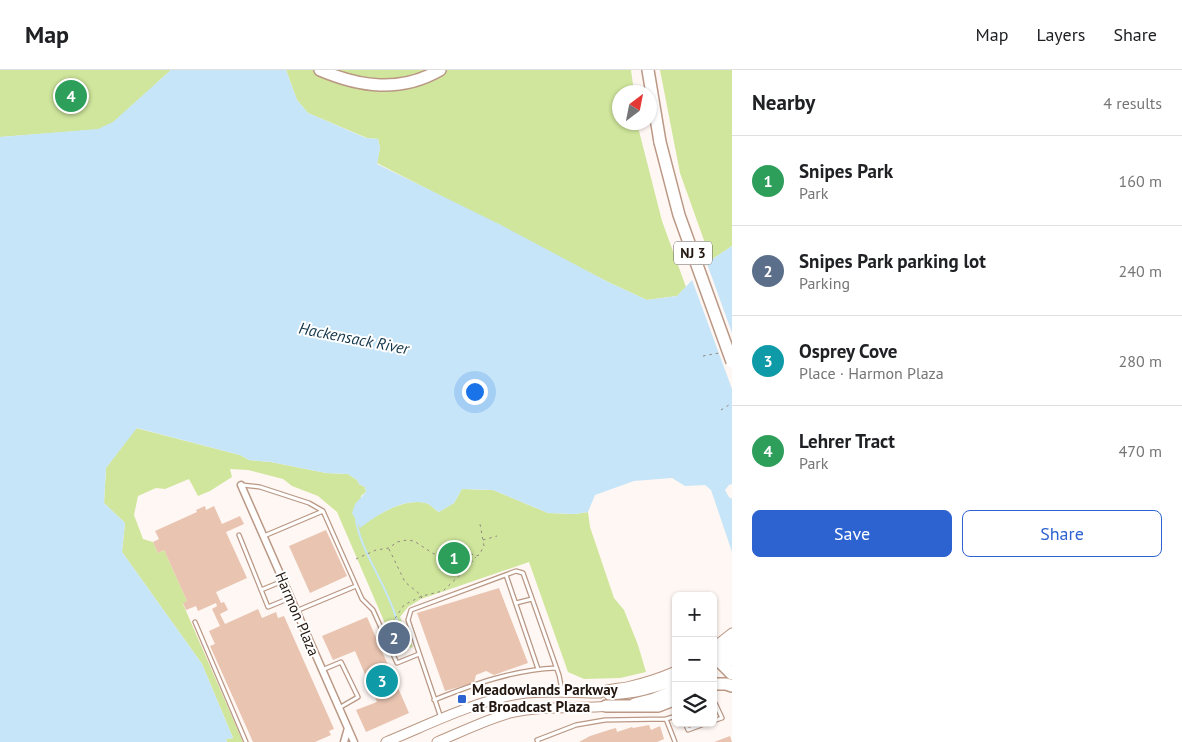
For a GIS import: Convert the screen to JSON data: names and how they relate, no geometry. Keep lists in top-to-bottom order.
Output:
{
  "streets": {
    "highway": ["NJ 3"],
    "street": ["Harmon Plaza"]
  },
  "water": ["Hackensack River"],
  "places": {
    "transit": ["Meadowlands Parkway at Broadcast Plaza"]
  },
  "north": "top right",
  "page": {
    "header": "Map",
    "nav": ["Map", "Layers", "Share"],
    "heading": ["Nearby", "4 results"],
    "pins": [
      "4",
      "1",
      "2",
      "3"
    ],
    "list": [
      {
        "mark": "1",
        "name": "Snipes Park",
        "note": "Park",
        "value": "160 m"
      },
      {
        "mark": "2",
        "name": "Snipes Park parking lot",
        "note": "Parking",
        "value": "240 m"
      },
      {
        "mark": "3",
        "name": "Osprey Cove",
        "note": "Place · Harmon Plaza",
        "value": "280 m"
      },
      {
        "mark": "4",
        "name": "Lehrer Tract",
        "note": "Park",
        "value": "470 m"
      }
    ],
    "buttons": ["Save", "Share"],
    "map_buttons": ["+", "−"]
  }
}
